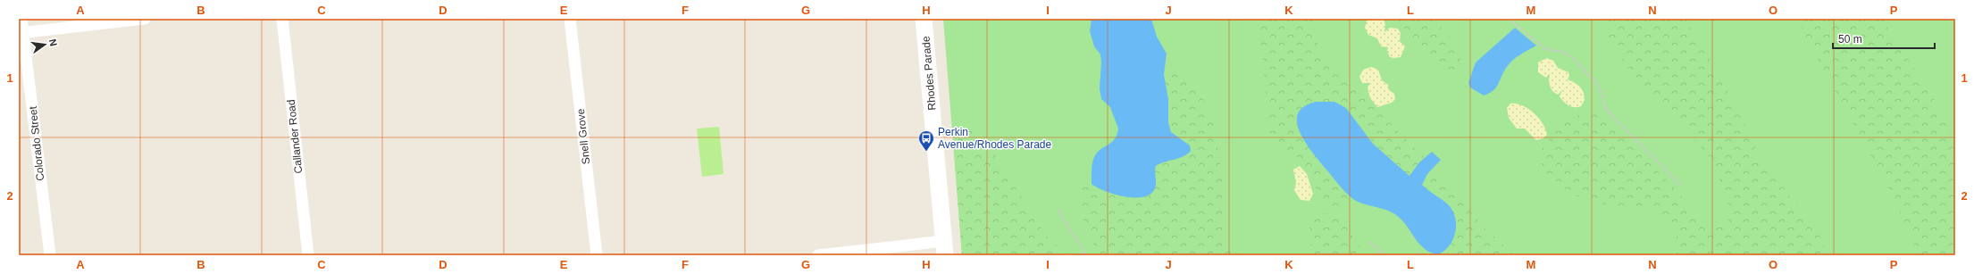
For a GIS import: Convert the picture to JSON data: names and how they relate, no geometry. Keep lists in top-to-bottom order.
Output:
{
  "streets": {
    "main road": ["Rhodes Parade"],
    "street": ["Callander Road", "Snell Grove", "Colorado Street"]
  },
  "places": {
    "bus stop": ["Perkin Avenue/Rhodes Parade"]
  },
  "scale_bar": "50 m",
  "north": "right",
  "grid": {
    "columns": [
      "A",
      "B",
      "C",
      "D",
      "E",
      "F",
      "G",
      "H",
      "I",
      "J",
      "K",
      "L",
      "M",
      "N",
      "O",
      "P"
    ],
    "rows": ["1", "2"]
  }
}
